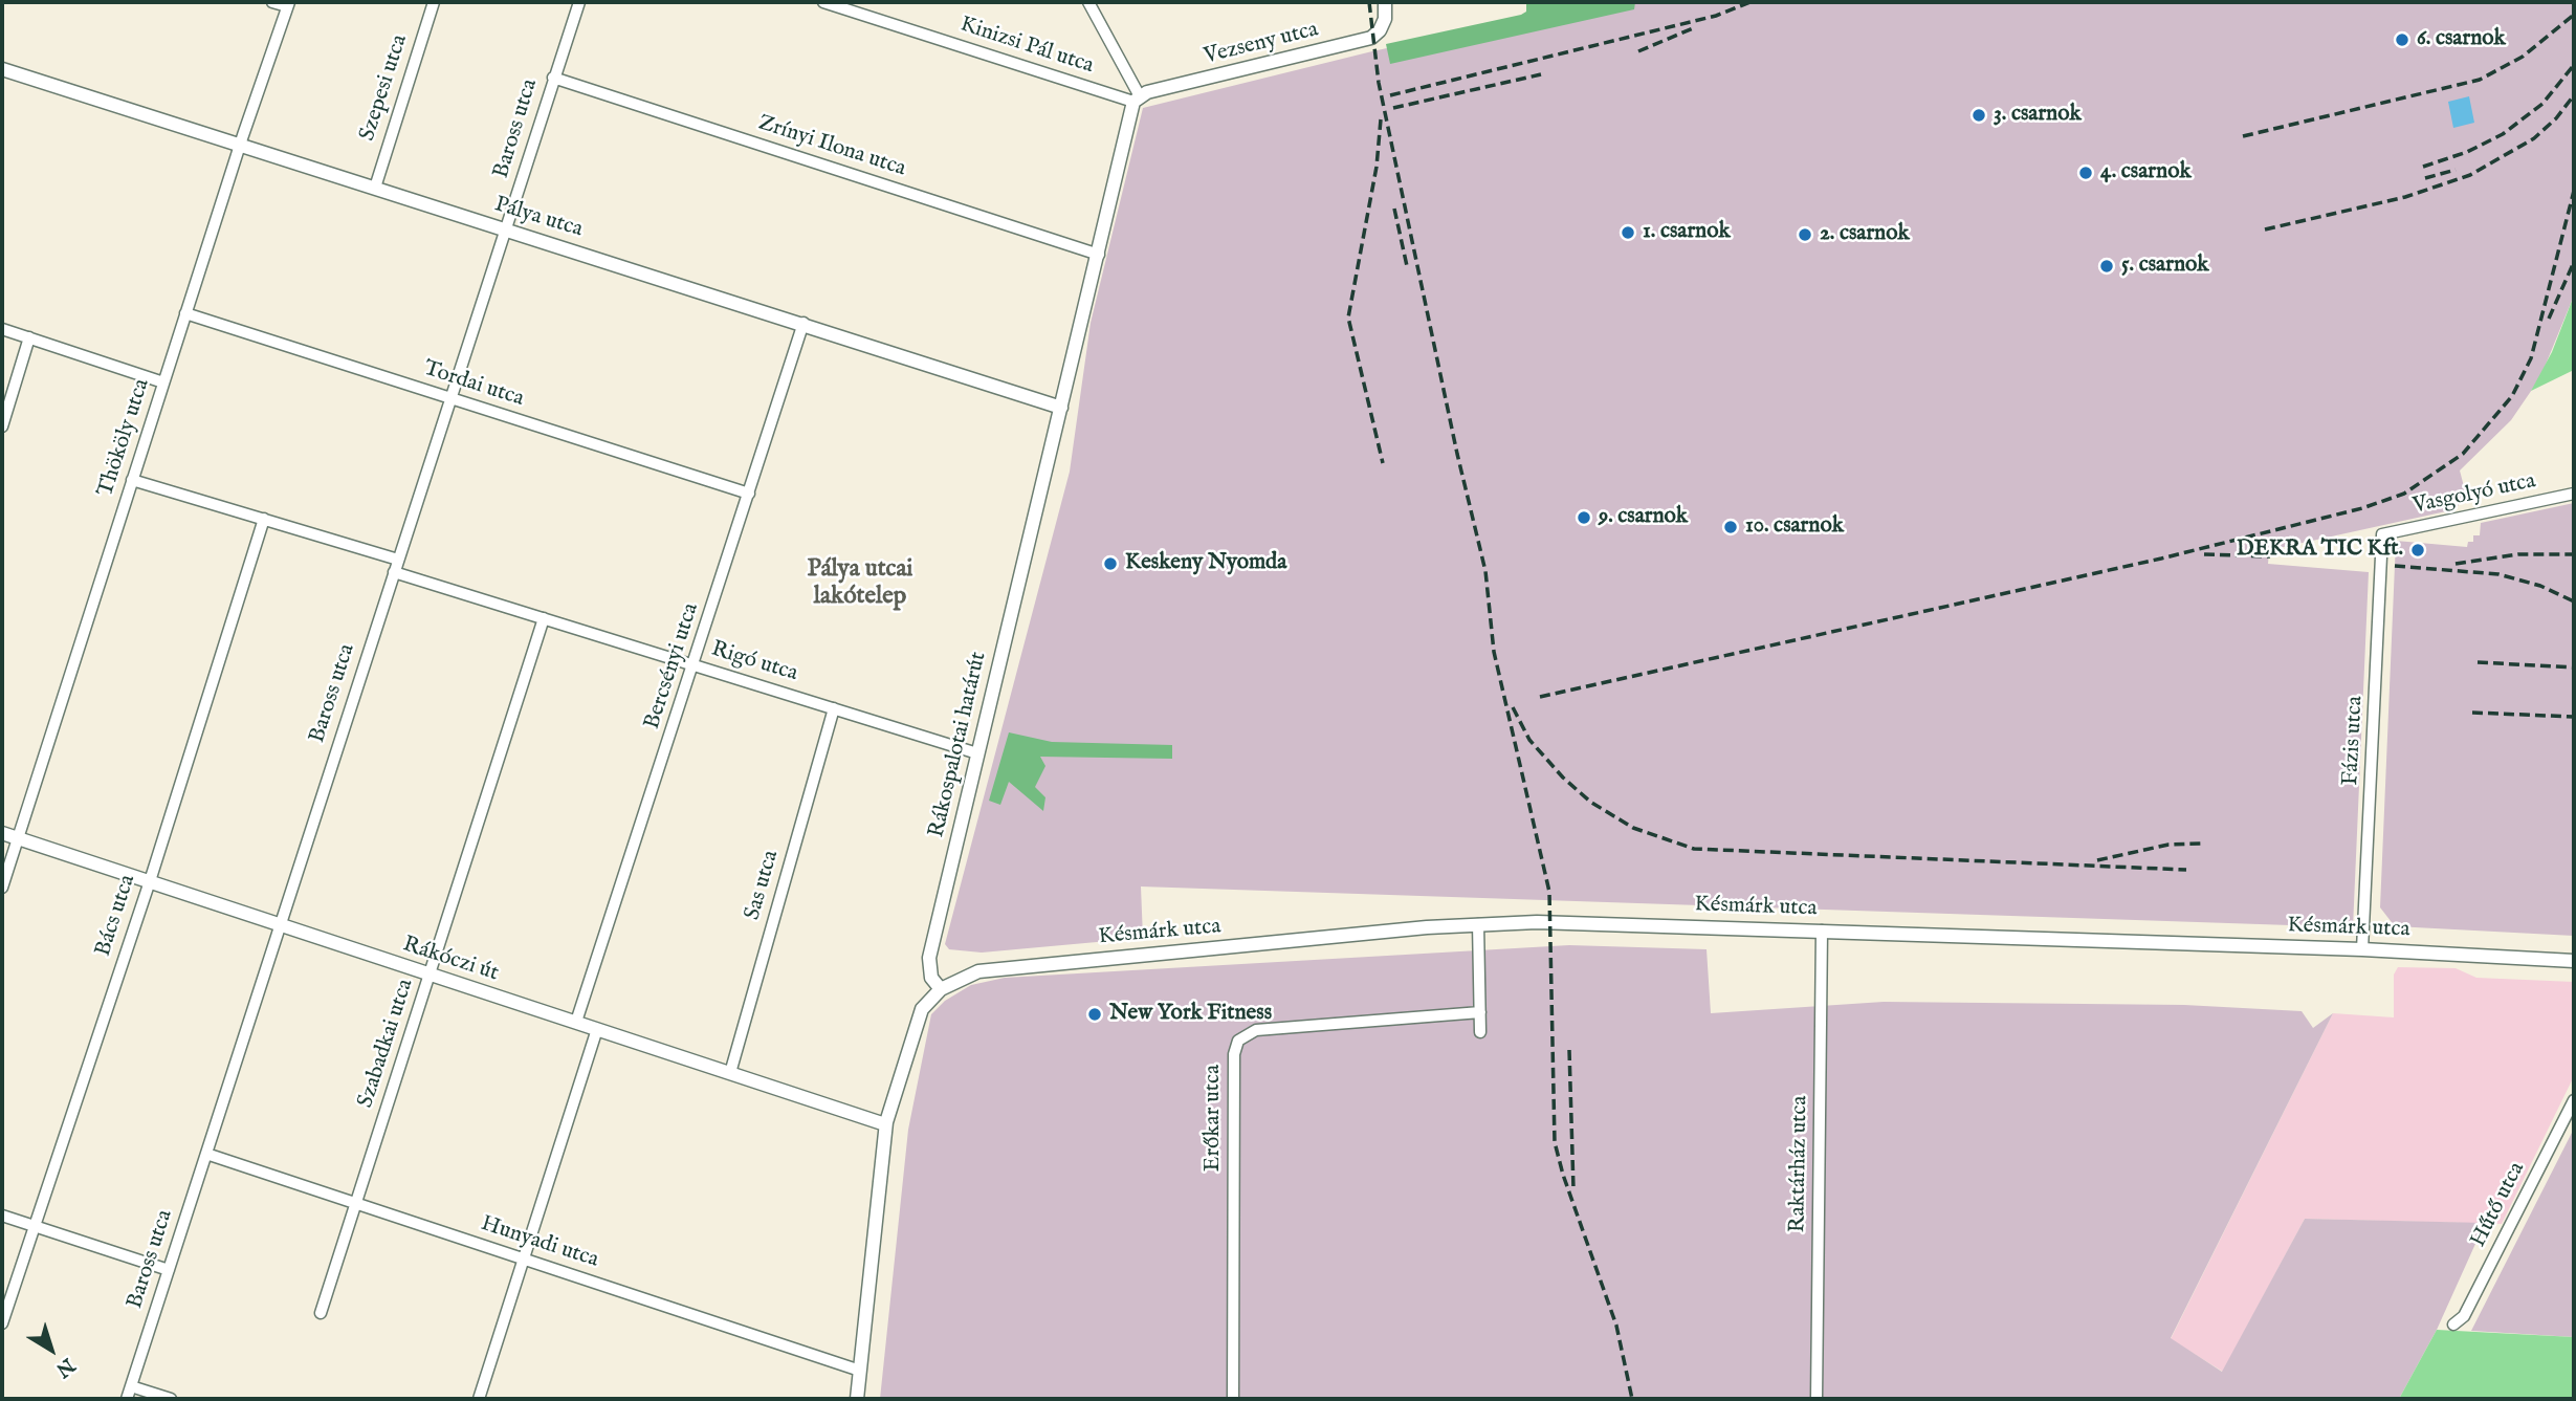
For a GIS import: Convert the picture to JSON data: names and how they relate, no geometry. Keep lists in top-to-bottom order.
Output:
{
  "streets": {
    "street": [
      "Vezseny utca",
      "Kinizsi Pál utca",
      "Szepesi utca",
      "Baross utca",
      "Zrínyi Ilona utca",
      "Pálya utca",
      "Tordai utca",
      "Thököly utca",
      "Vasgolyó utca",
      "Rigó utca",
      "Bercsényi utca",
      "Fázis utca",
      "Rákospalotai határút",
      "Sas utca",
      "Késmárk utca",
      "Bács utca",
      "Rákóczi út",
      "Szabadkai utca",
      "Erőkar utca",
      "Raktárház utca",
      "Hűtő utca",
      "Hunyadi utca"
    ]
  },
  "crossings": [
    ["Vezseny utca", "Kinizsi Pál utca"],
    ["Vezseny utca", "Rákospalotai határút"],
    ["Kinizsi Pál utca", "Rákospalotai határút"],
    ["Szepesi utca", "Pálya utca"],
    ["Baross utca", "Zrínyi Ilona utca"],
    ["Baross utca", "Pálya utca"],
    ["Baross utca", "Tordai utca"],
    ["Baross utca", "Rigó utca"],
    ["Baross utca", "Rákóczi út"],
    ["Baross utca", "Hunyadi utca"],
    ["Zrínyi Ilona utca", "Rákospalotai határút"],
    ["Pálya utca", "Thököly utca"],
    ["Pálya utca", "Bercsényi utca"],
    ["Pálya utca", "Rákospalotai határút"],
    ["Tordai utca", "Thököly utca"],
    ["Tordai utca", "Bercsényi utca"],
    ["Thököly utca", "Rákóczi út"],
    ["Vasgolyó utca", "Fázis utca"],
    ["Rigó utca", "Bercsényi utca"],
    ["Rigó utca", "Rákospalotai határút"],
    ["Rigó utca", "Sas utca"],
    ["Rigó utca", "Szabadkai utca"],
    ["Bercsényi utca", "Rákóczi út"],
    ["Fázis utca", "Késmárk utca"],
    ["Rákospalotai határút", "Késmárk utca"],
    ["Sas utca", "Rákóczi út"],
    ["Késmárk utca", "Raktárház utca"],
    ["Bács utca", "Rákóczi út"],
    ["Rákóczi út", "Szabadkai utca"],
    ["Szabadkai utca", "Hunyadi utca"]
  ],
  "districts": ["Pálya utcai lakótelep"],
  "places": [
    "6. csarnok",
    "3. csarnok",
    "4. csarnok",
    "1. csarnok",
    "2. csarnok",
    "5. csarnok",
    "9. csarnok",
    "10. csarnok",
    "DEKRA TIC Kft.",
    "Keskeny Nyomda",
    "New York Fitness"
  ],
  "north": "bottom right"
}
